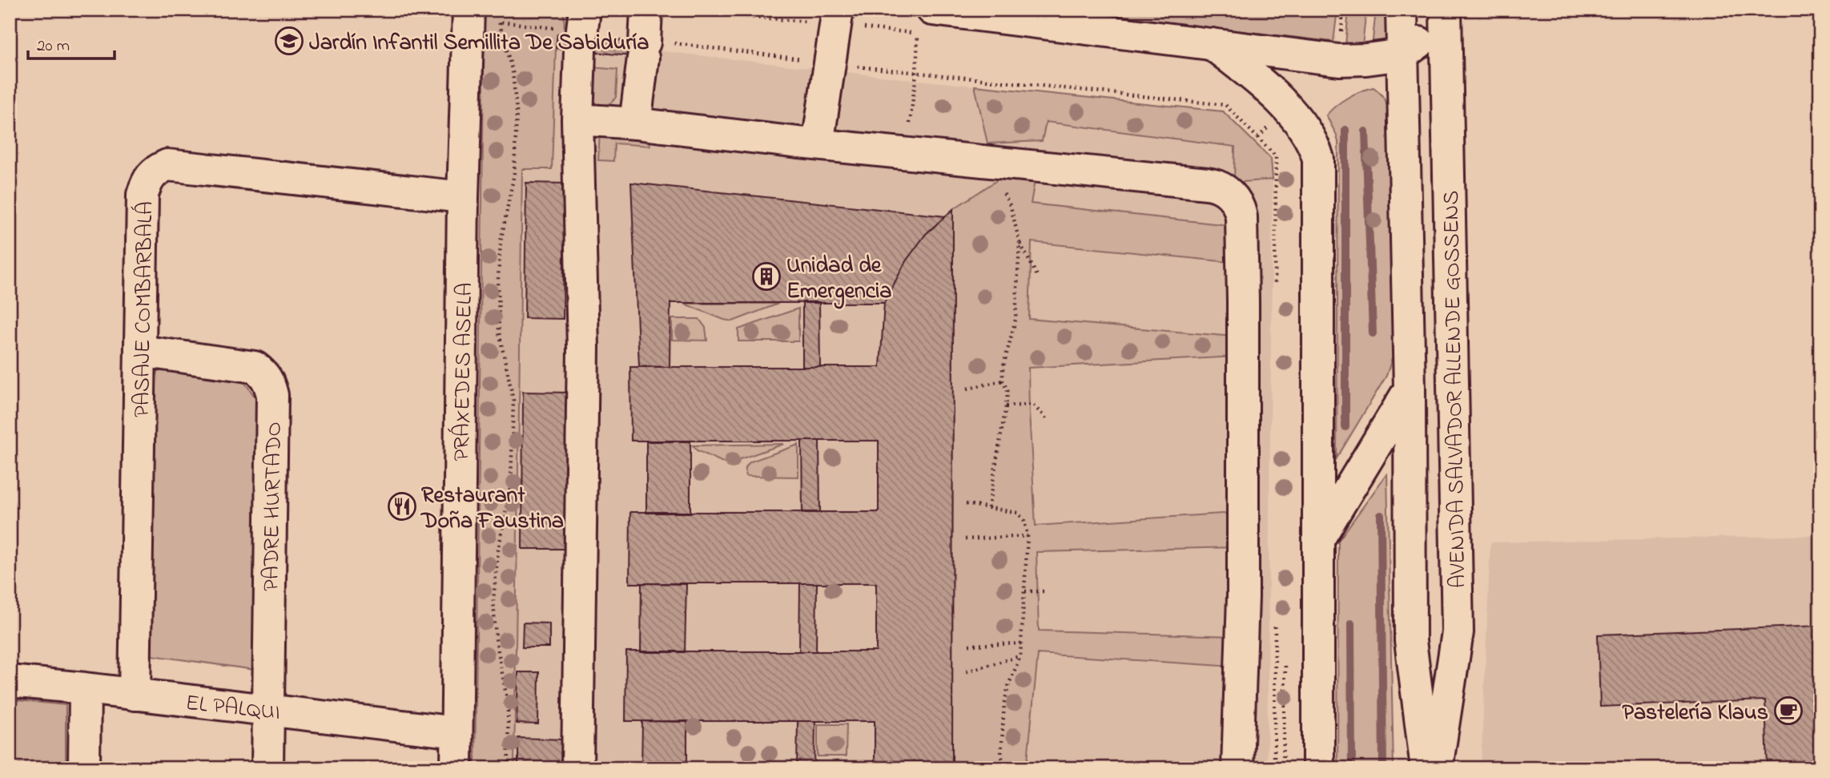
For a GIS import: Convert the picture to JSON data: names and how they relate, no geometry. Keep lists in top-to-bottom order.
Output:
{
  "streets": {
    "street": [
      "PASAJE COMBARBALÁ",
      "PRÁXEDES ASELA",
      "AVENIDA SALVADOR ALLENDE GOSSENS",
      "PADRE HURTADO",
      "EL PALQUI"
    ]
  },
  "crossings": [
    ["PASAJE COMBARBALÁ", "PRÁXEDES ASELA"],
    ["PASAJE COMBARBALÁ", "PADRE HURTADO"],
    ["PASAJE COMBARBALÁ", "EL PALQUI"],
    ["PRÁXEDES ASELA", "EL PALQUI"],
    ["PADRE HURTADO", "EL PALQUI"]
  ],
  "places": {
    "school or university": ["Jardín Infantil Semillita De Sabiduría"],
    "building": ["Unidad de Emergencia"],
    "restaurant": ["Restaurant Doña Faustina"],
    "cafe": ["Pastelería Klaus"]
  },
  "scale_bar": "20 m"
}
